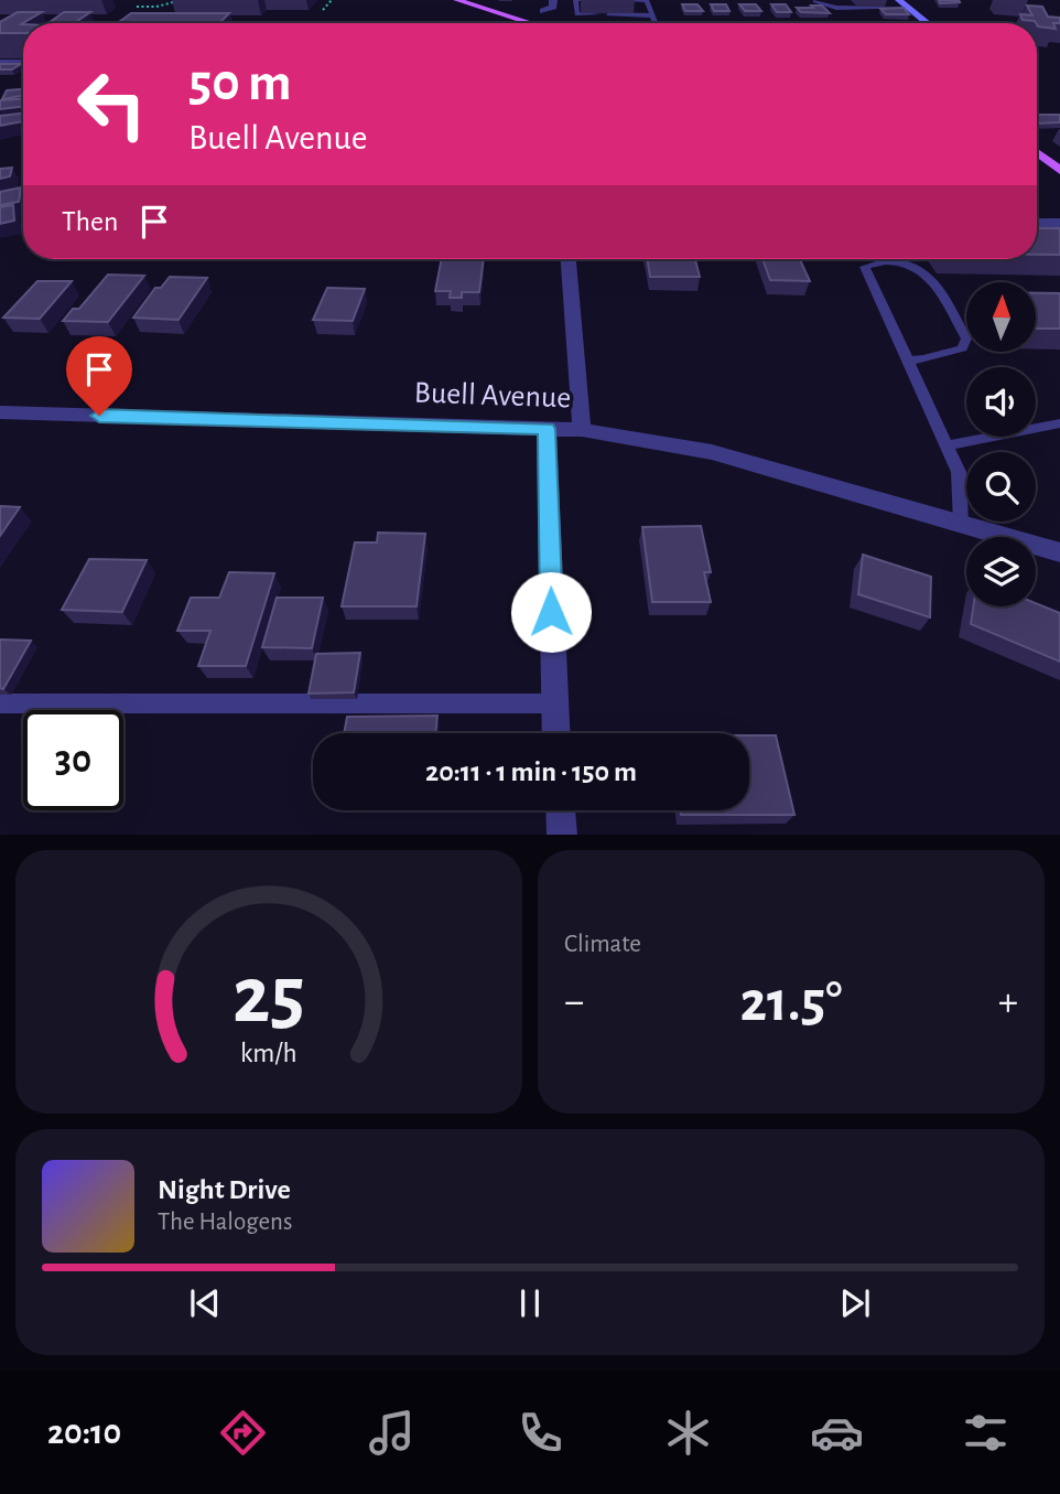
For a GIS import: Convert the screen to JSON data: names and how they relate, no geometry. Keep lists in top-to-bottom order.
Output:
{
  "streets": {
    "street": ["Buell Avenue"]
  },
  "north": "top",
  "page": {
    "turn": ["50 m", "Buell Avenue"],
    "then": "Then",
    "limit": "30",
    "trip": "20:11 · 1 min · 150 m",
    "tile": "Climate",
    "heat": ["−", "21.5°", "+"],
    "song": ["Night Drive", "The Halogens"],
    "tabs": "20:10",
    "gauge": ["25", "km/h"]
  }
}
